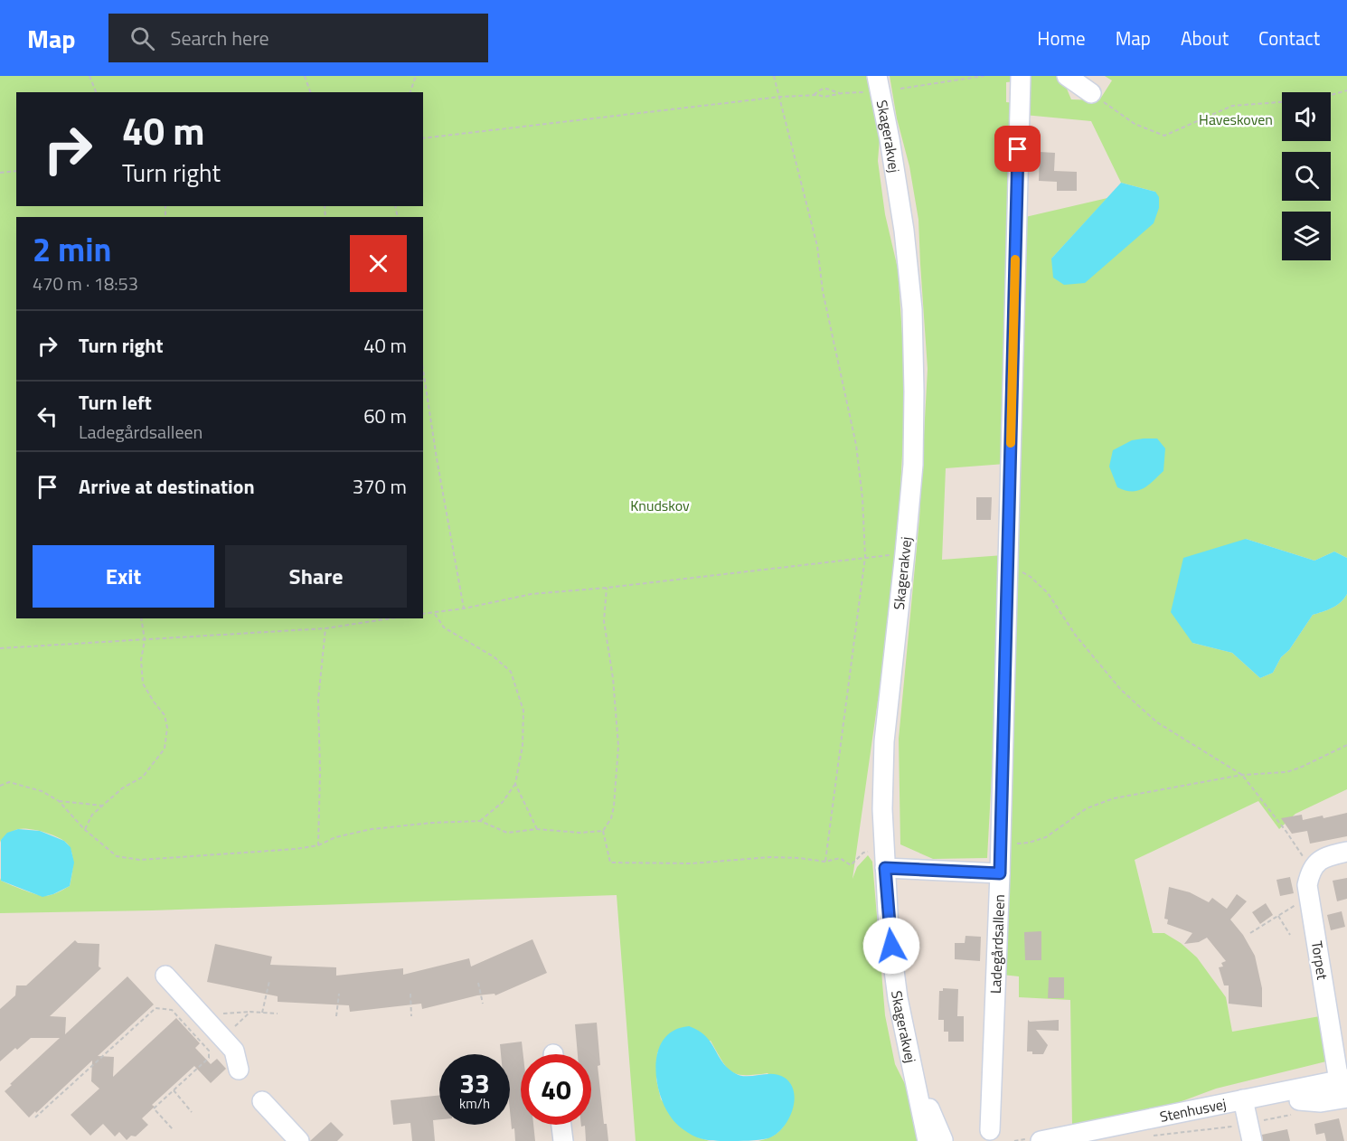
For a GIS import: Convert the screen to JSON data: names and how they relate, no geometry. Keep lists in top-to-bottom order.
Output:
{
  "streets": {
    "street": [
      "Skagerakvej",
      "Ladegårdsalleen",
      "Torpet",
      "Stenhusvej"
    ]
  },
  "crossings": [
    ["Torpet", "Stenhusvej"]
  ],
  "parks": ["Haveskoven", "Knudskov"],
  "page": {
    "header": "Map",
    "search": "Search here",
    "nav": [
      "Home",
      "Map",
      "About",
      "Contact"
    ],
    "turn": ["40 m", "Turn right"],
    "heading": ["2 min", "470 m · 18:53"],
    "list": [
      {
        "name": "Turn right",
        "value": "40 m"
      },
      {
        "name": "Turn left",
        "note": "Ladegårdsalleen",
        "value": "60 m"
      },
      {
        "name": "Arrive at destination",
        "value": "370 m"
      }
    ],
    "buttons": ["Exit", "Share"],
    "speed": "33 km/h",
    "limit": "40"
  }
}
